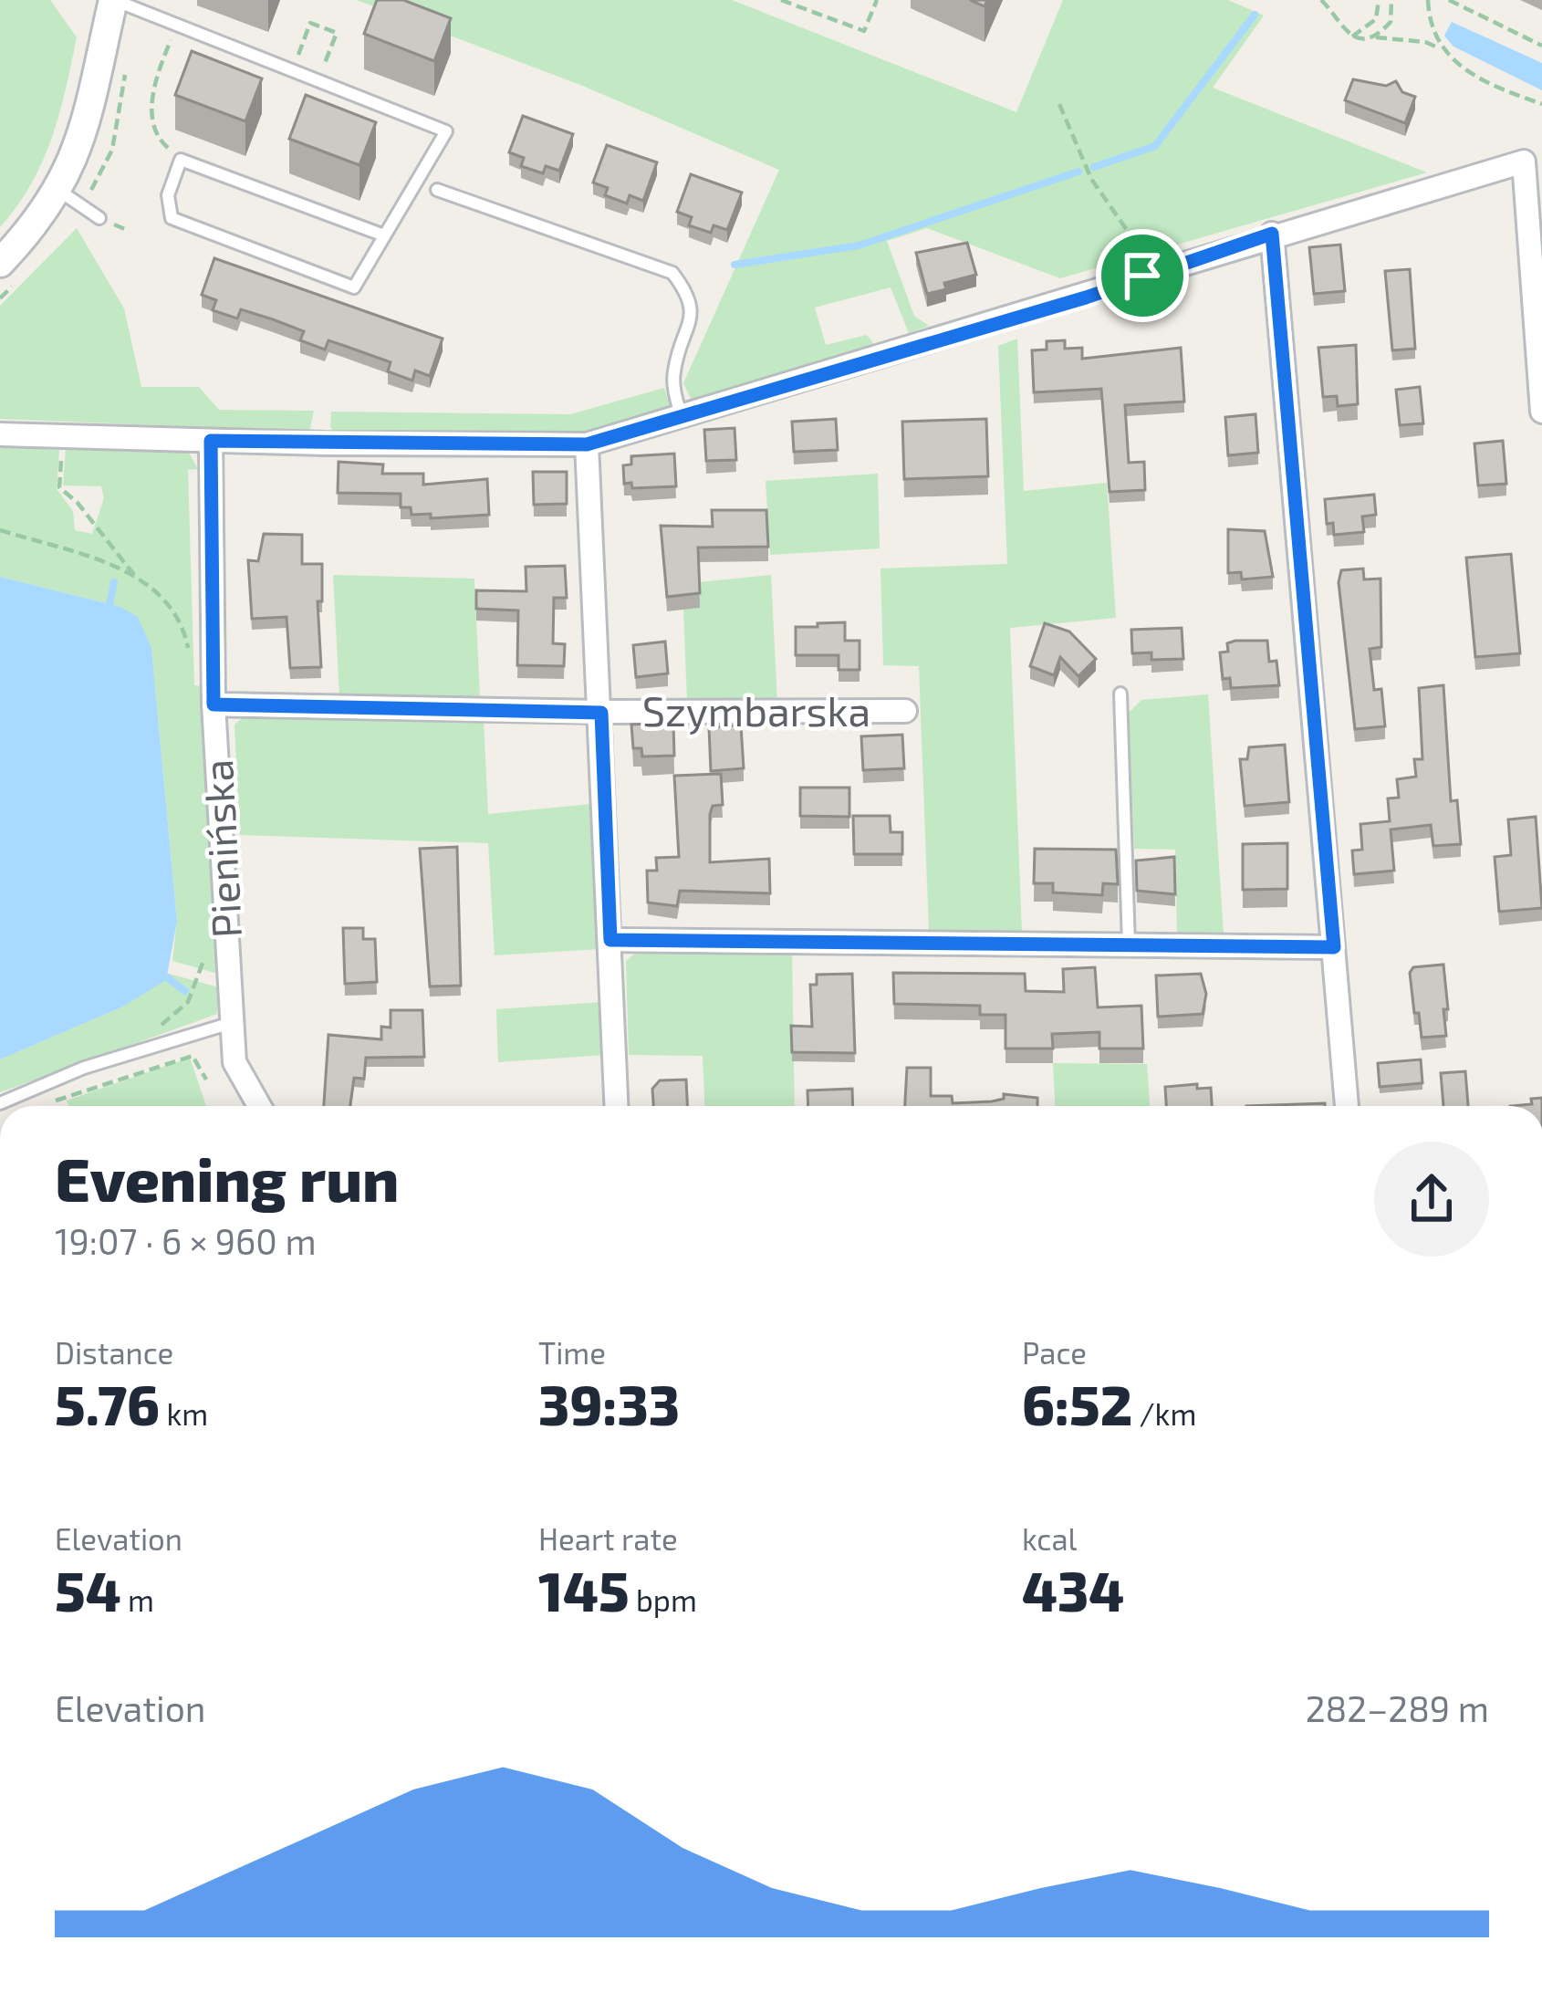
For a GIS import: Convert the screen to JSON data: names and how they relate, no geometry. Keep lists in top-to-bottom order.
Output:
{
  "streets": {
    "street": ["Szymbarska", "Pienińska"]
  },
  "crossings": [
    ["Szymbarska", "Pienińska"]
  ],
  "page": {
    "heading": ["Evening run", "19:07 · 6 × 960 m"],
    "stats": [
      ["Distance", "5.76 km"],
      ["Time", "39:33"],
      ["Pace", "6:52 /km"],
      ["Elevation", "54 m"],
      ["Heart rate", "145 bpm"],
      ["kcal", "434"]
    ],
    "chart": ["Elevation", "282–289 m"]
  }
}
